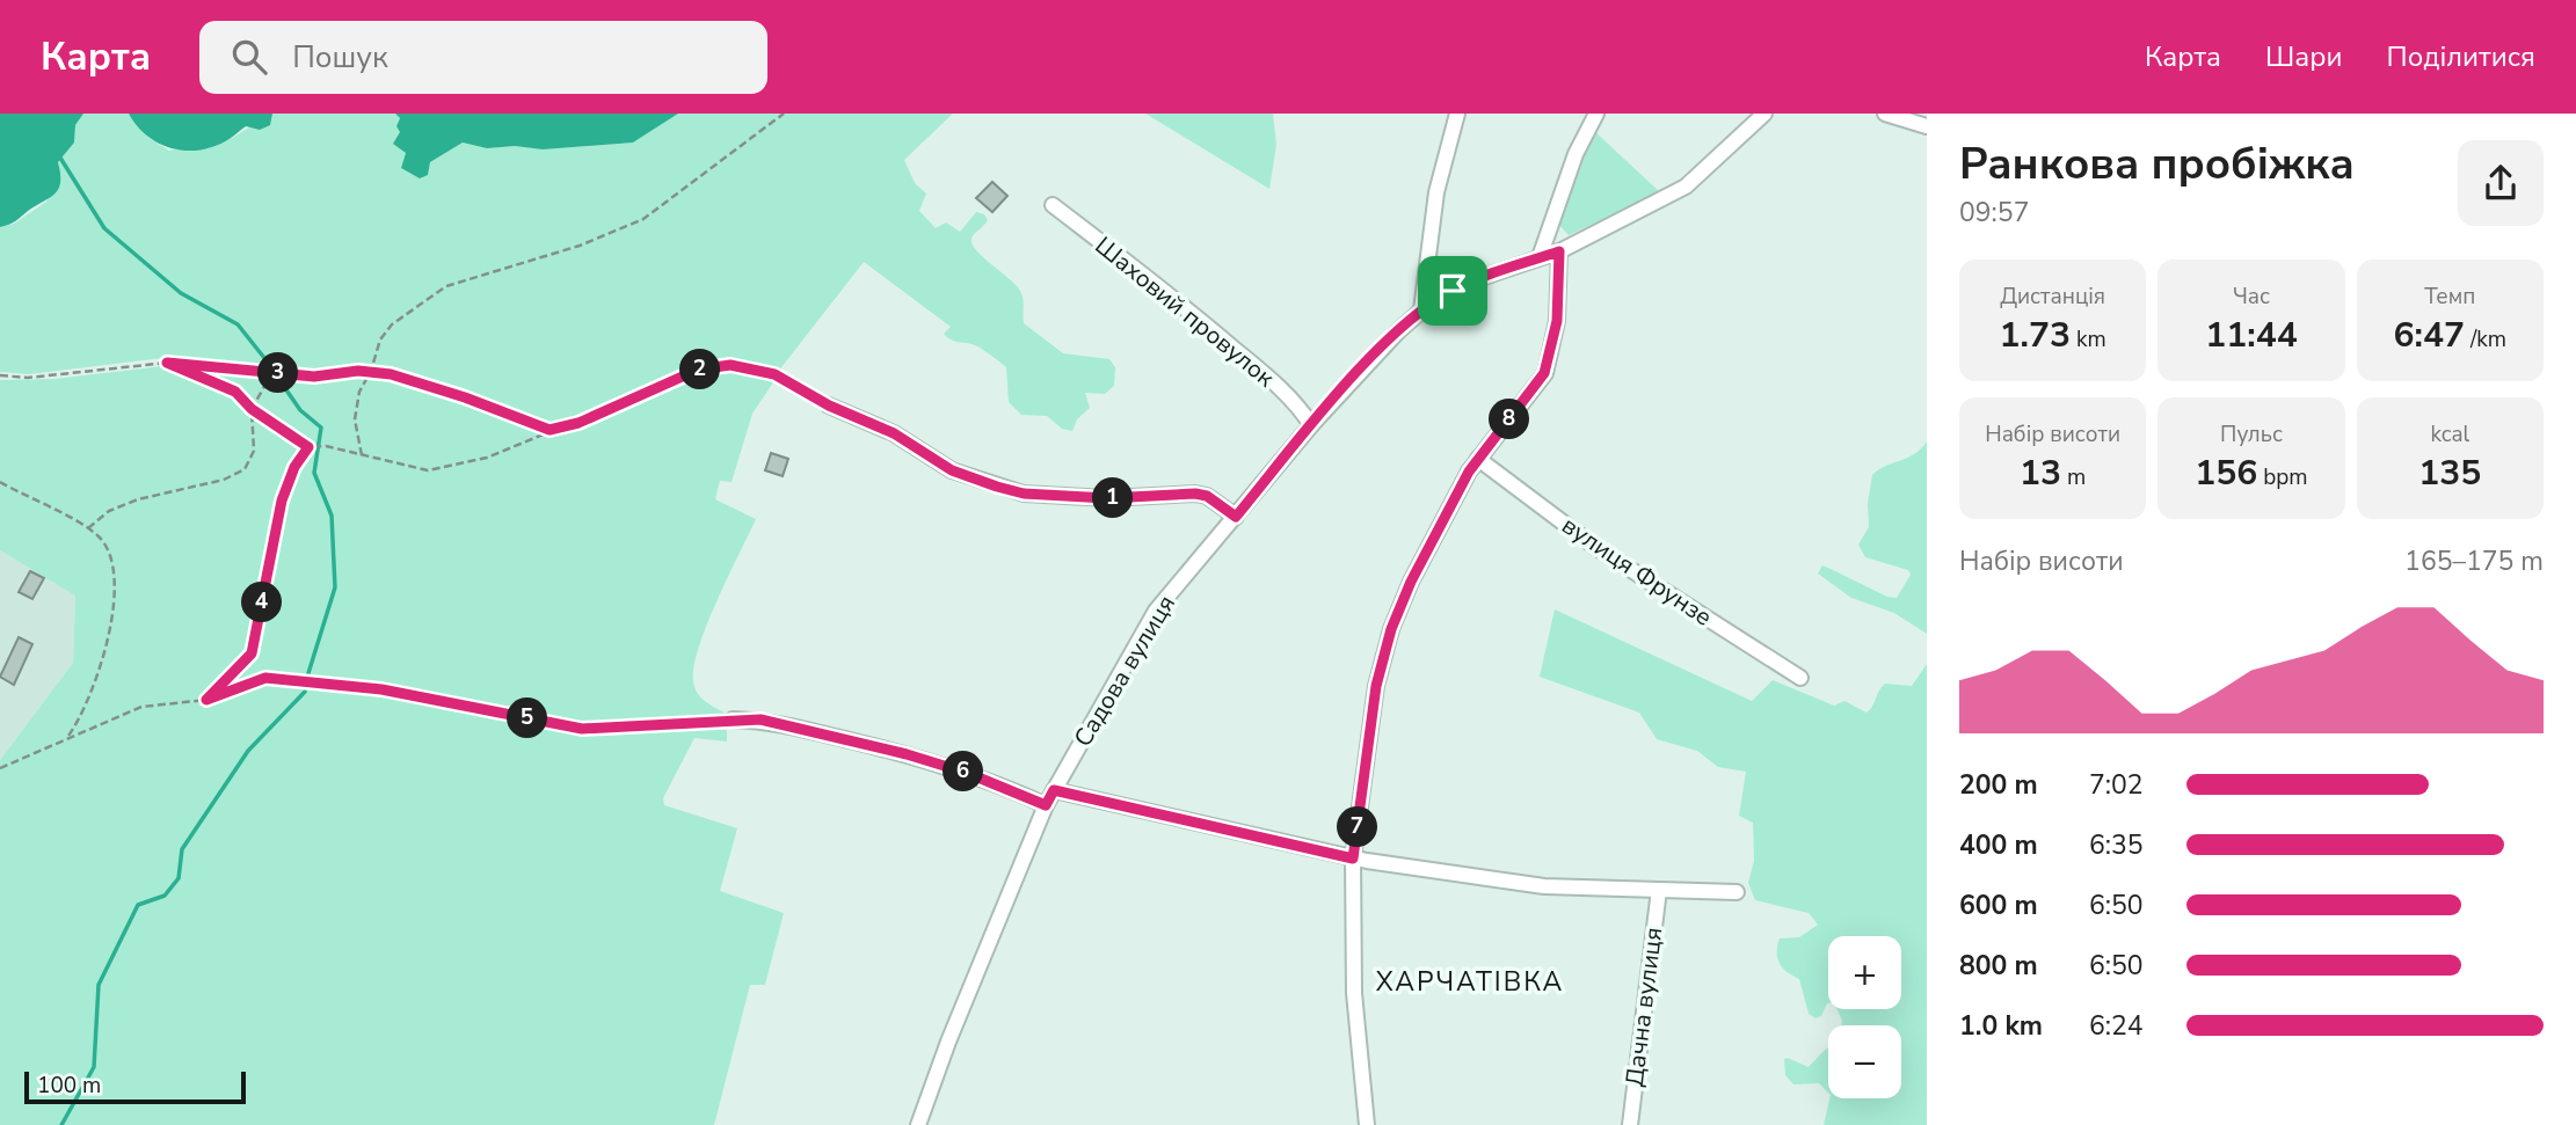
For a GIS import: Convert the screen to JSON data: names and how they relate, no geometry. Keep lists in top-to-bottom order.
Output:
{
  "streets": {
    "street": [
      "Шаховий провулок",
      "вулиця Фрунзе",
      "Садова вулиця",
      "Дачна вулиця"
    ]
  },
  "crossings": [
    ["Шаховий провулок", "Садова вулиця"]
  ],
  "districts": ["ХАРЧАТІВКА"],
  "scale_bar": "100 m",
  "page": {
    "header": "Карта",
    "search": "Пошук",
    "nav": ["Карта", "Шари", "Поділитися"],
    "heading": ["Ранкова пробіжка", "09:57"],
    "stats": [
      ["Дистанція", "1.73 km"],
      ["Час", "11:44"],
      ["Темп", "6:47 /km"],
      ["Набір висоти", "13 m"],
      ["Пульс", "156 bpm"],
      ["kcal", "135"]
    ],
    "pins": [
      "2",
      "3",
      "8",
      "1",
      "4",
      "5",
      "6",
      "7"
    ],
    "chart": ["Набір висоти", "165–175 m"],
    "list": [
      {
        "name": "200 m",
        "note": "7:02"
      },
      {
        "name": "400 m",
        "note": "6:35"
      },
      {
        "name": "600 m",
        "note": "6:50"
      },
      {
        "name": "800 m",
        "note": "6:50"
      },
      {
        "name": "1.0 km",
        "note": "6:24"
      }
    ],
    "map_buttons": ["+", "−"],
    "scale": "100 m"
  }
}
